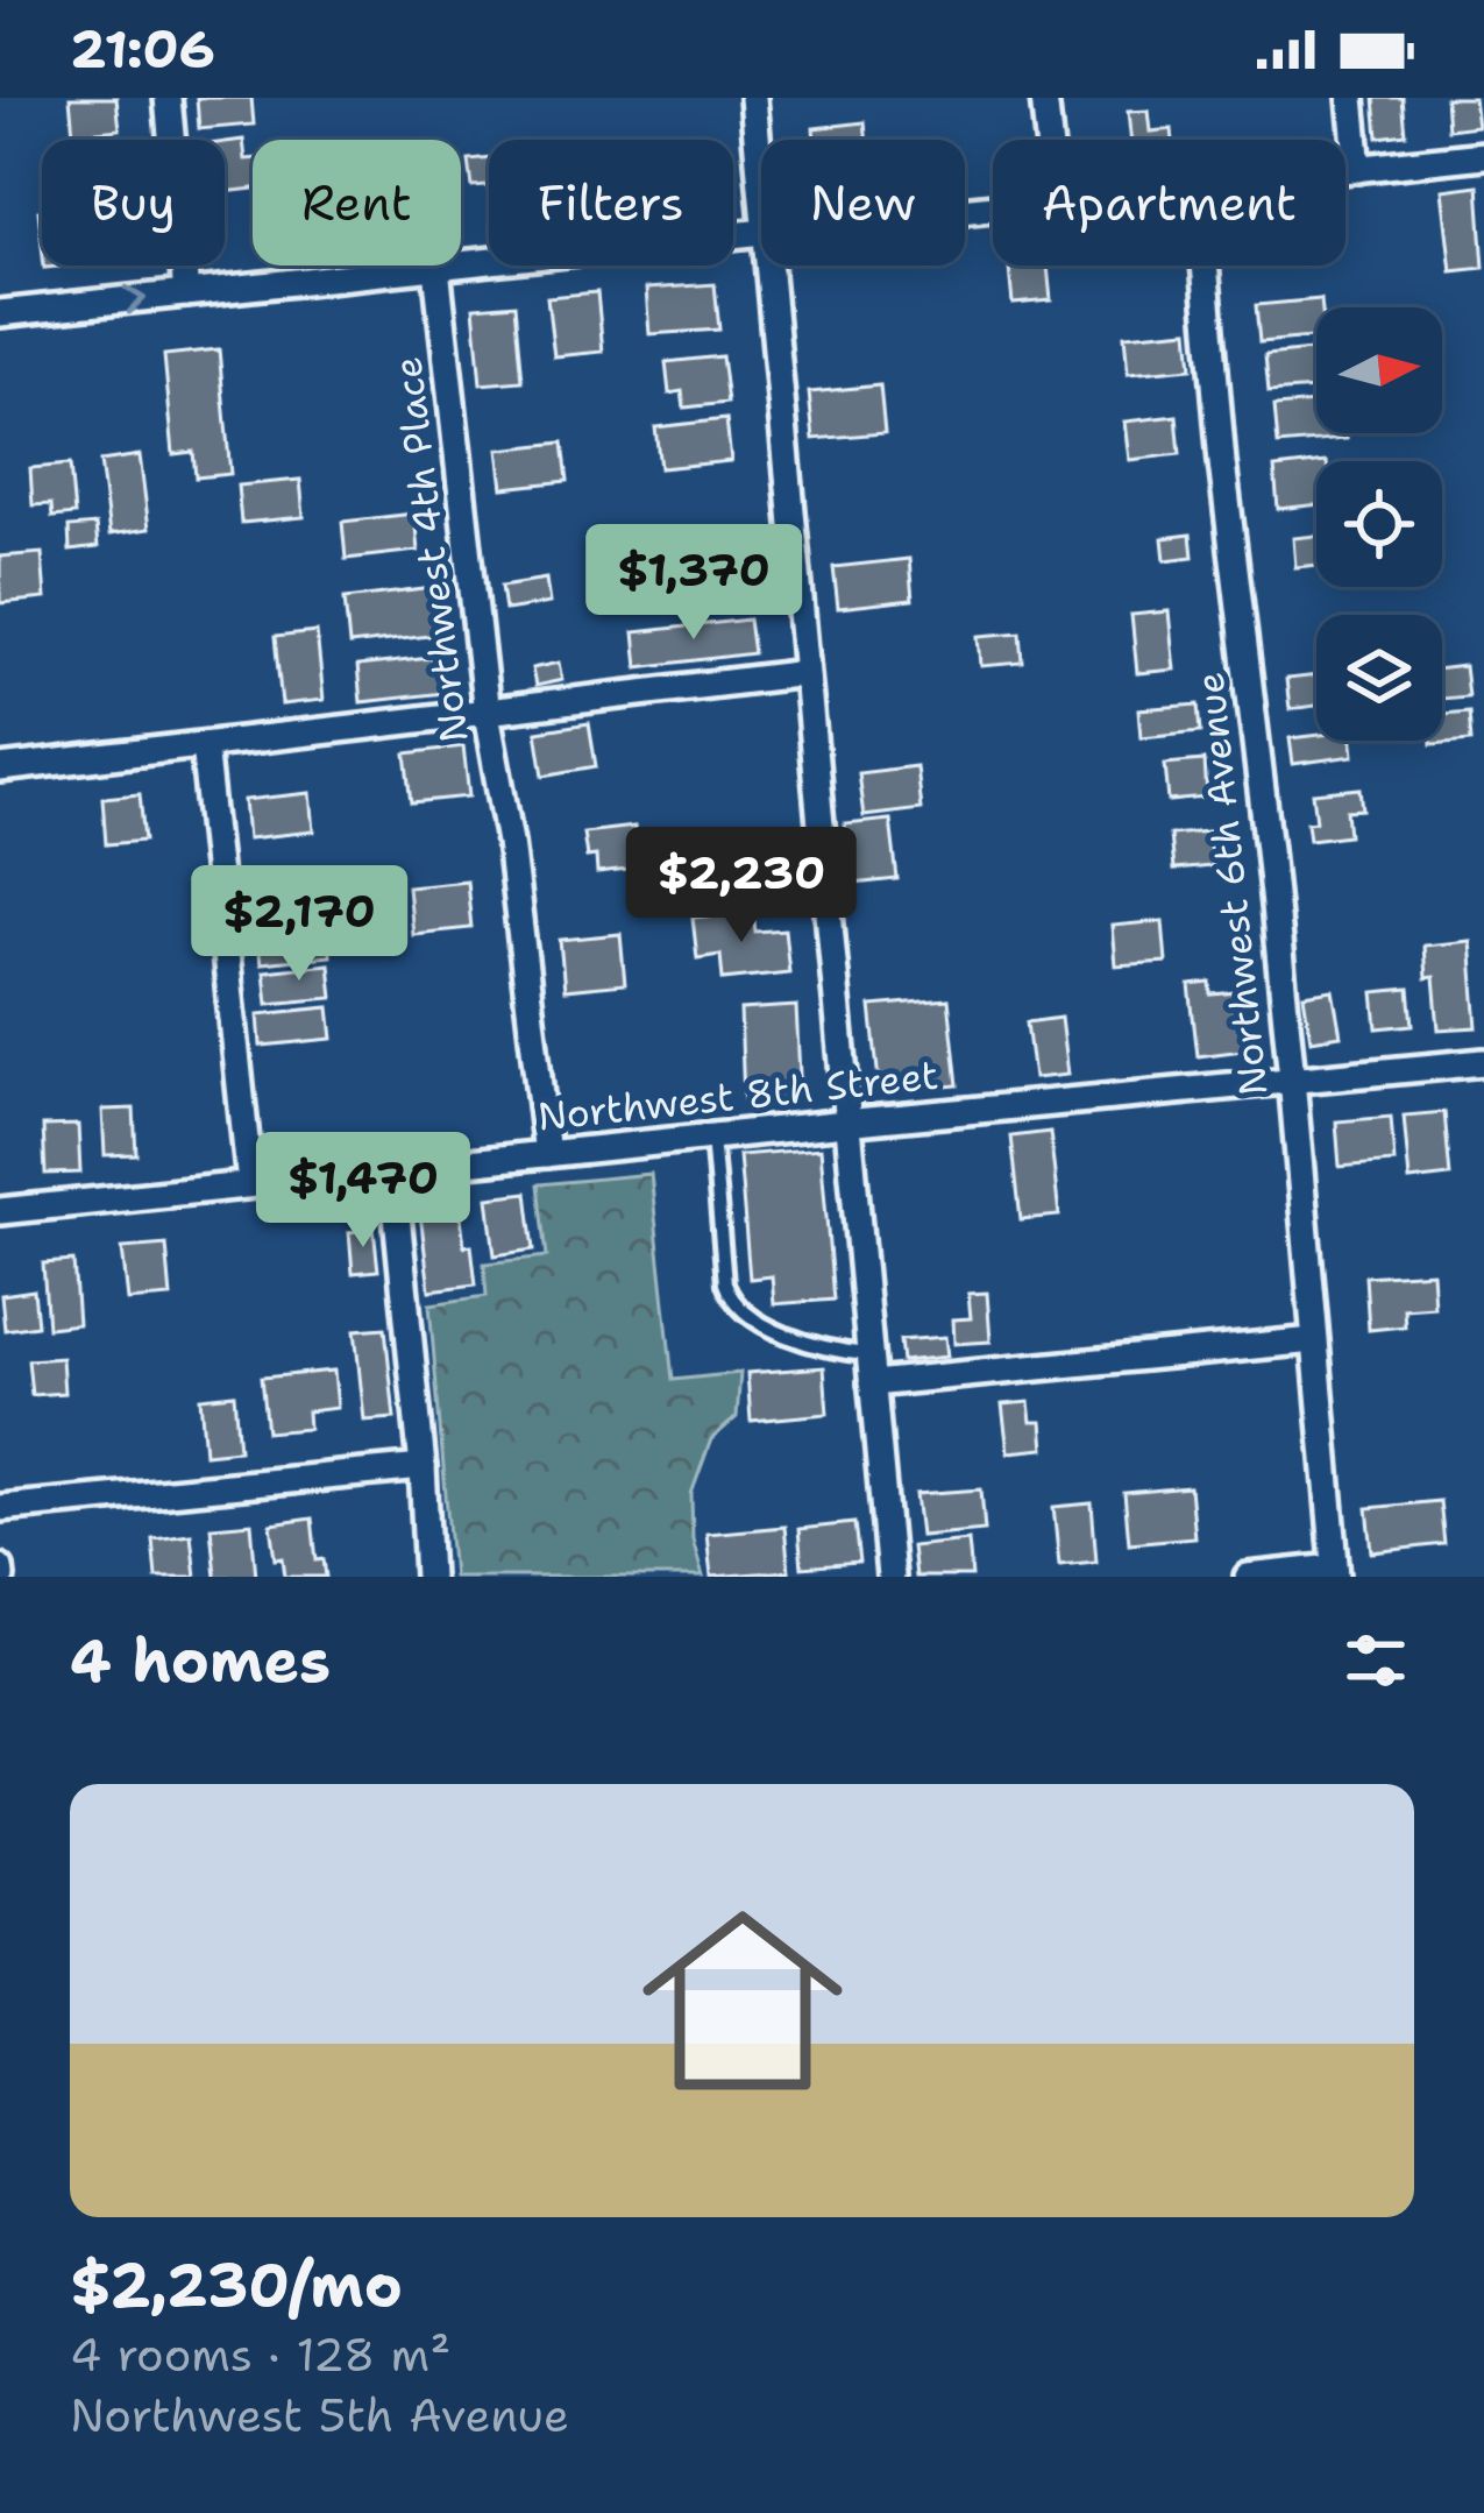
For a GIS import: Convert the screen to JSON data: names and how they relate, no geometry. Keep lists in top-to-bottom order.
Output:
{
  "streets": {
    "street": ["Northwest 4th Place", "Northwest 6th Avenue", "Northwest 8th Street"]
  },
  "crossings": [
    ["Northwest 4th Place", "Northwest 8th Street"],
    ["Northwest 6th Avenue", "Northwest 8th Street"]
  ],
  "north": "right",
  "page": {
    "status": "21:06",
    "chip": [
      "Buy",
      "Rent",
      "Filters",
      "New",
      "Apartment"
    ],
    "price": [
      "$1,370",
      "$2,230",
      "$2,170",
      "$1,470"
    ],
    "heading": "4 homes",
    "list": [
      {
        "name": "$2,230/mo",
        "note": "4 rooms · 128 m² · Northwest 5th Avenue"
      }
    ]
  }
}
